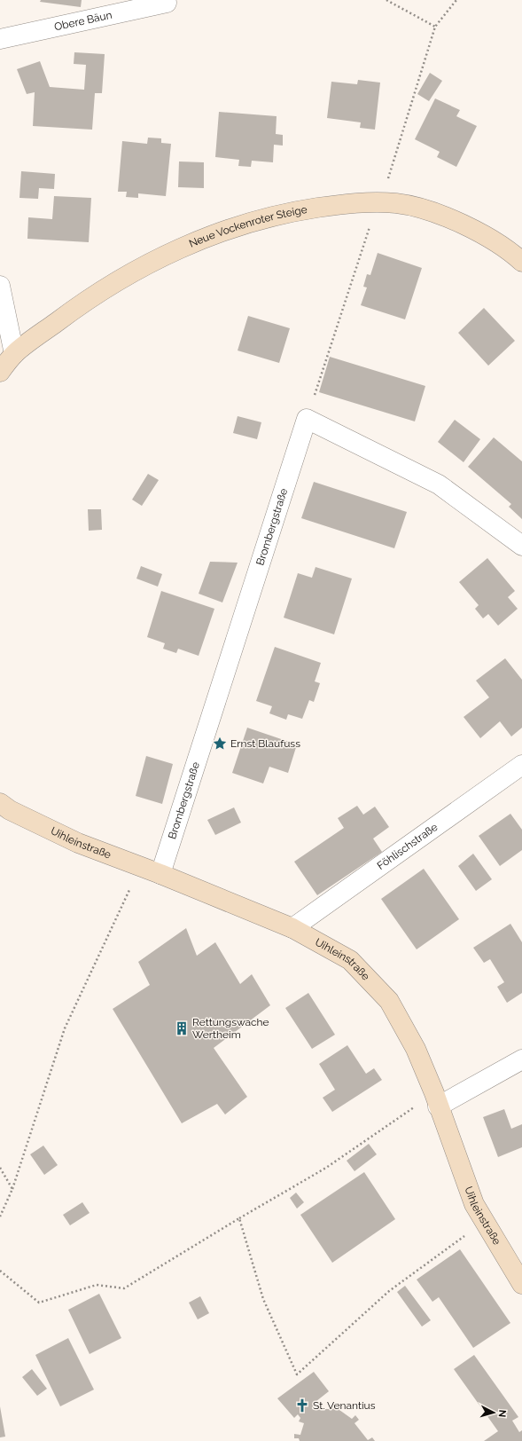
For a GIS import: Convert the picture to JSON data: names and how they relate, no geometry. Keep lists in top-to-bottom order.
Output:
{
  "streets": {
    "main road": ["Neue Vockenroter Steige", "Uihleinstraße"],
    "street": ["Obere Bäun", "Brombergstraße", "Föhlischstraße"]
  },
  "crossings": [
    ["Brombergstraße", "Uihleinstraße"],
    ["Uihleinstraße", "Föhlischstraße"]
  ],
  "places": {
    "place": ["Ernst Blaufuss"],
    "building": ["Rettungswache Wertheim"],
    "church": ["St. Venantius"]
  },
  "north": "right"
}
